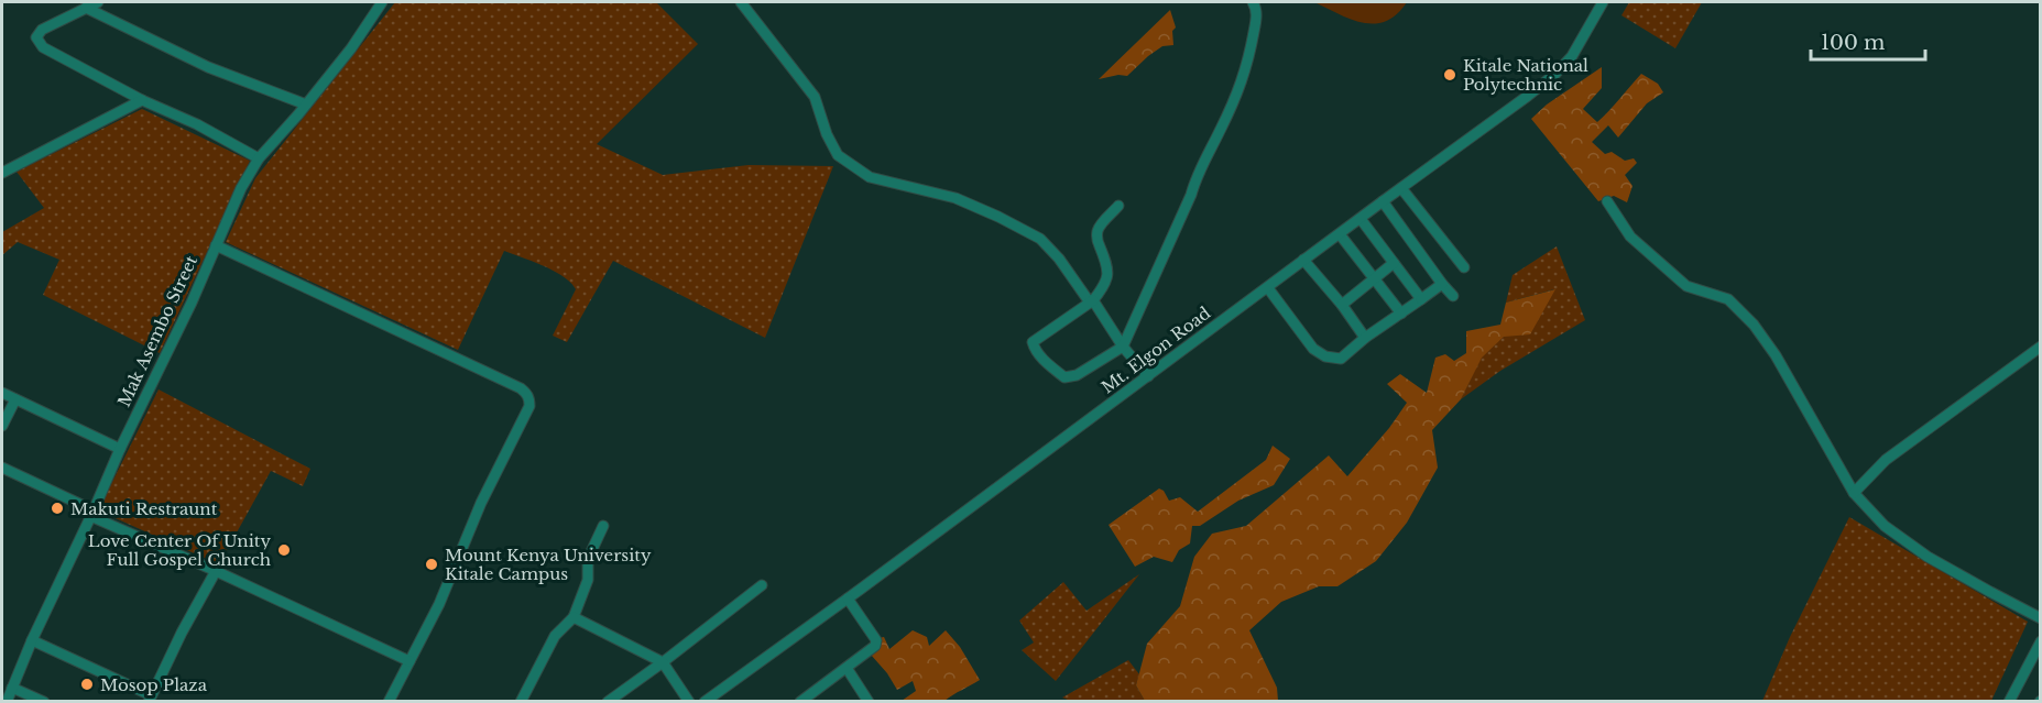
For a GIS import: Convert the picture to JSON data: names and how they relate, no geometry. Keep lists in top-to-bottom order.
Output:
{
  "streets": {
    "street": ["Mak Asembo Street", "Mt. Elgon Road"]
  },
  "places": [
    "Kitale National Polytechnic",
    "Makuti Restraunt",
    "Love Center Of Unity Full Gospel Church",
    "Mount Kenya University Kitale Campus",
    "Mosop Plaza"
  ],
  "scale_bar": "100 m"
}
